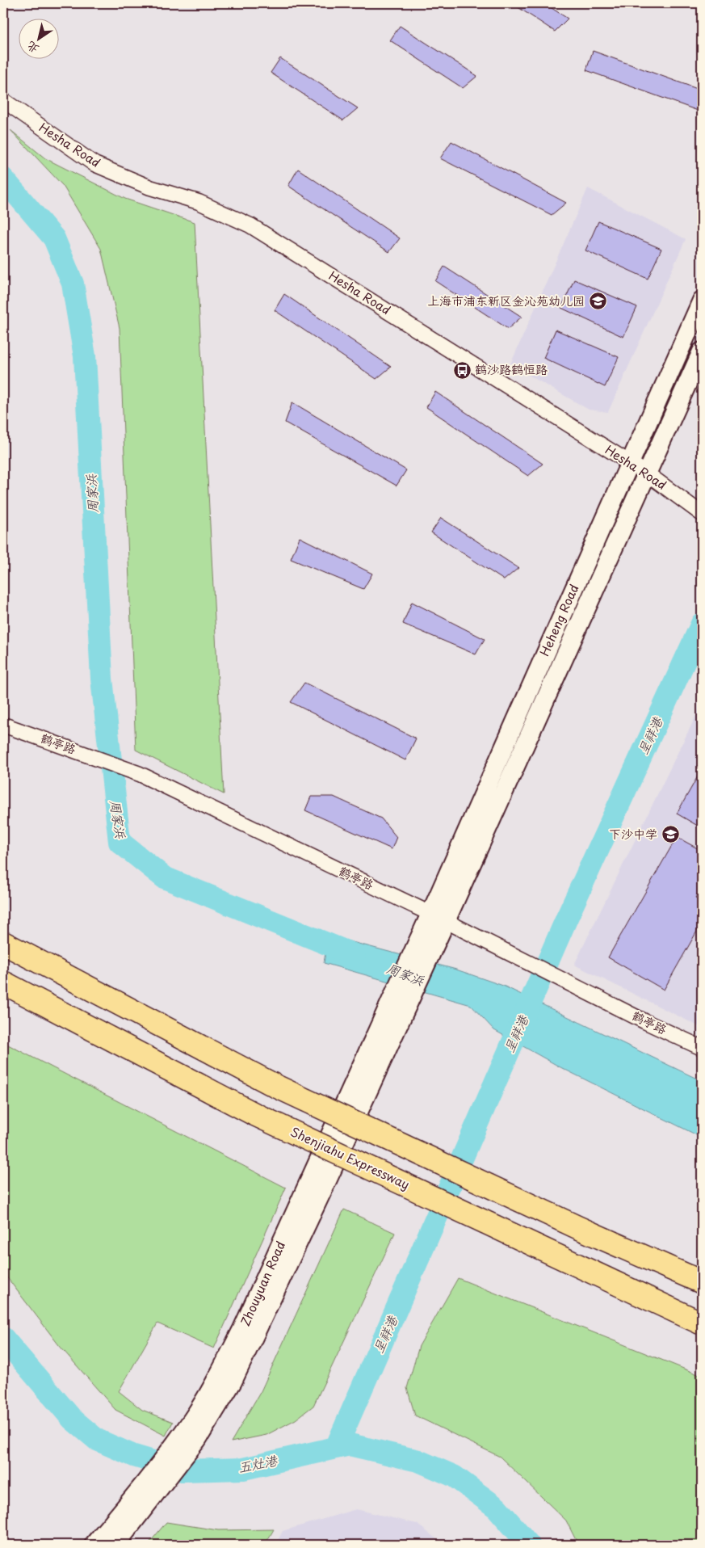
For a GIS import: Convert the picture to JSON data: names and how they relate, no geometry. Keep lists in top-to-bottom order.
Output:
{
  "streets": {
    "highway": ["Shenjiahu Expressway"],
    "street": [
      "Hesha Road",
      "Heheng Road",
      "鹤亭路",
      "Zhouyuan Road"
    ]
  },
  "crossings": [
    ["Hesha Road", "Heheng Road"],
    ["Heheng Road", "鹤亭路"],
    ["Heheng Road", "Zhouyuan Road"]
  ],
  "water": ["周家浜", "呈祥港", "五灶港"],
  "places": {
    "school or university": ["上海市浦东新区金沁苑幼儿园", "下沙中学"],
    "bus stop": ["鹤沙路鹤恒路"]
  },
  "north": "bottom left"
}
